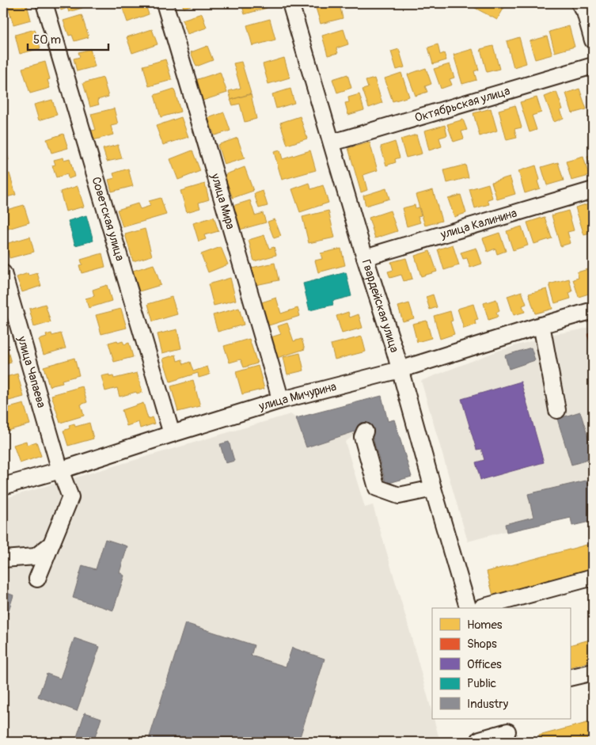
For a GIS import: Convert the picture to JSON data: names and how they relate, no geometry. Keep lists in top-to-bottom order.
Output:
{
  "streets": {
    "street": [
      "Октябрьская улица",
      "улица Мира",
      "Советская улица",
      "улица Калинина",
      "Гвардейская улица",
      "улица Чапаева",
      "улица Мичурина"
    ]
  },
  "crossings": [
    ["Октябрьская улица", "Гвардейская улица"],
    ["улица Мира", "улица Мичурина"],
    ["Советская улица", "улица Мичурина"],
    ["улица Калинина", "Гвардейская улица"],
    ["Гвардейская улица", "улица Мичурина"],
    ["улица Чапаева", "улица Мичурина"]
  ],
  "legend": [
    "Homes",
    "Shops",
    "Offices",
    "Public",
    "Industry"
  ],
  "scale_bar": "50 m"
}
